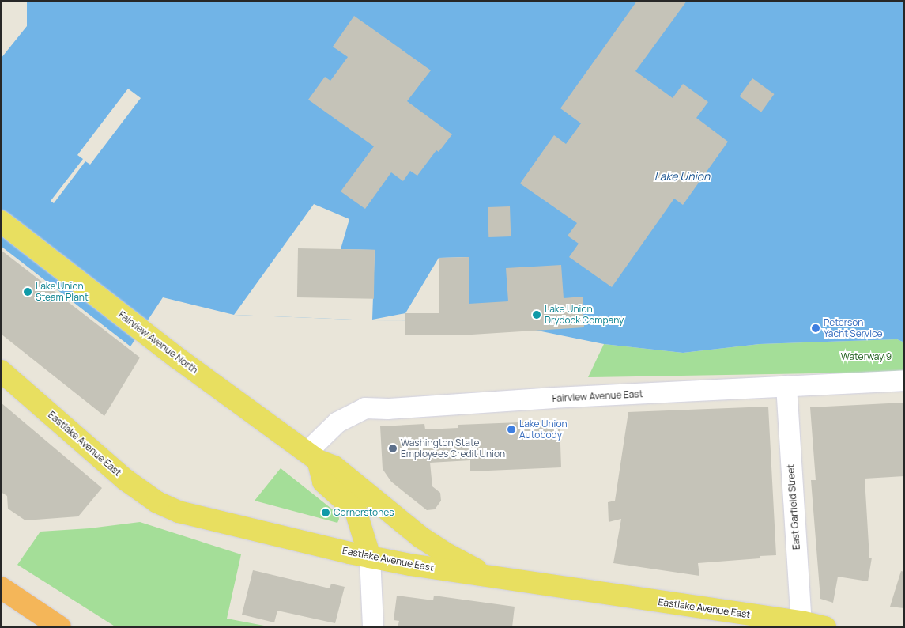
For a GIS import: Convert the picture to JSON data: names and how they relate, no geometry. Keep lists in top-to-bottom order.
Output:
{
  "streets": {
    "main road": ["Fairview Avenue North", "Eastlake Avenue East"],
    "street": ["Fairview Avenue East", "East Garfield Street"]
  },
  "crossings": [
    ["Fairview Avenue North", "Fairview Avenue East"],
    ["Fairview Avenue North", "Eastlake Avenue East"],
    ["Fairview Avenue East", "East Garfield Street"],
    ["Eastlake Avenue East", "East Garfield Street"]
  ],
  "water": ["Lake Union"],
  "parks": ["Waterway 9"],
  "places": [
    "Lake Union Steam Plant",
    "Lake Union Drydock Company",
    "Peterson Yacht Service",
    "Lake Union Autobody",
    "Washington State Employees Credit Union",
    "Cornerstones"
  ]
}
